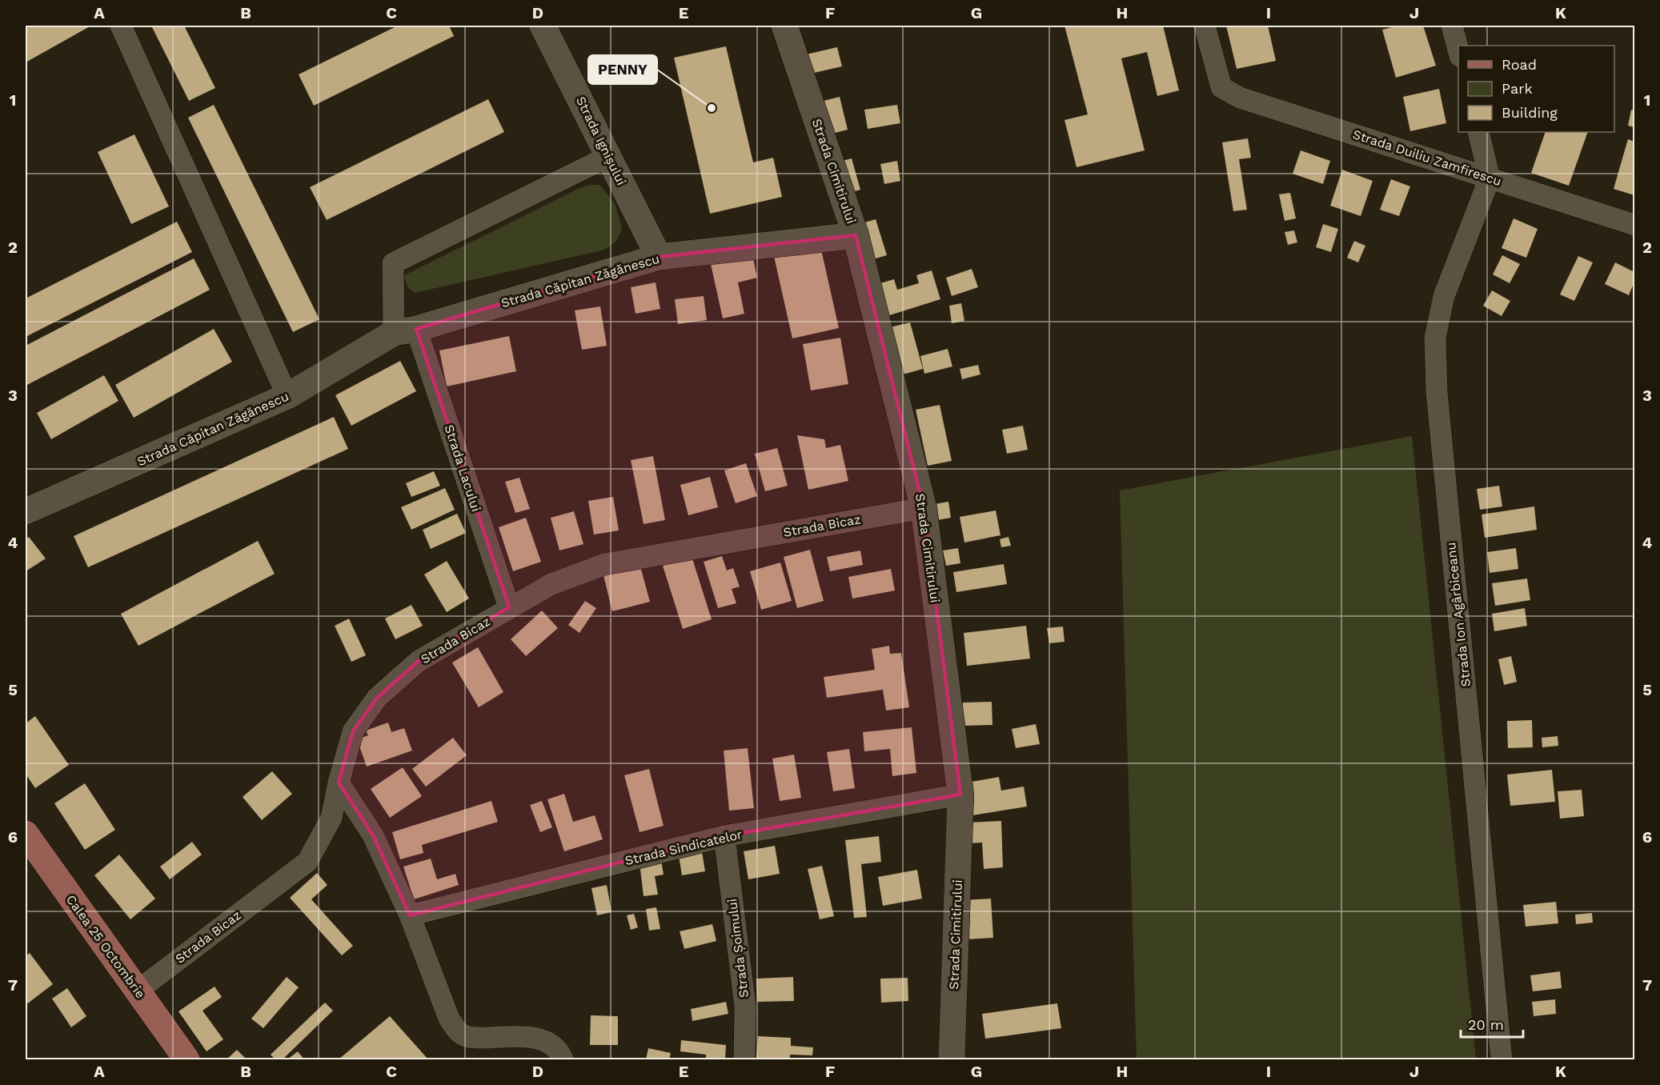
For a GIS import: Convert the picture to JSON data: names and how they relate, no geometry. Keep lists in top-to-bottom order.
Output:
{
  "streets": {
    "main road": ["Calea 25 Octombrie"],
    "street": [
      "Strada Ignișului",
      "Strada Duiliu Zamfirescu",
      "Strada Cimitirului",
      "Strada Căpitan Zăgănescu",
      "Strada Lacului",
      "Strada Bicaz",
      "Strada Ion Agârbiceanu",
      "Strada Sindicatelor",
      "Strada Șoimului"
    ]
  },
  "crossings": [
    ["Strada Ignișului", "Strada Căpitan Zăgănescu"],
    ["Strada Duiliu Zamfirescu", "Strada Ion Agârbiceanu"],
    ["Strada Cimitirului", "Strada Căpitan Zăgănescu"],
    ["Strada Cimitirului", "Strada Bicaz"],
    ["Strada Cimitirului", "Strada Sindicatelor"],
    ["Strada Căpitan Zăgănescu", "Strada Lacului"],
    ["Strada Lacului", "Strada Bicaz"],
    ["Strada Bicaz", "Calea 25 Octombrie"],
    ["Strada Sindicatelor", "Strada Șoimului"]
  ],
  "places": ["PENNY"],
  "legend": ["Road", "Park", "Building"],
  "scale_bar": "20 m",
  "grid": {
    "columns": [
      "A",
      "B",
      "C",
      "D",
      "E",
      "F",
      "G",
      "H",
      "I",
      "J",
      "K"
    ],
    "rows": [
      "1",
      "2",
      "3",
      "4",
      "5",
      "6",
      "7"
    ]
  }
}
